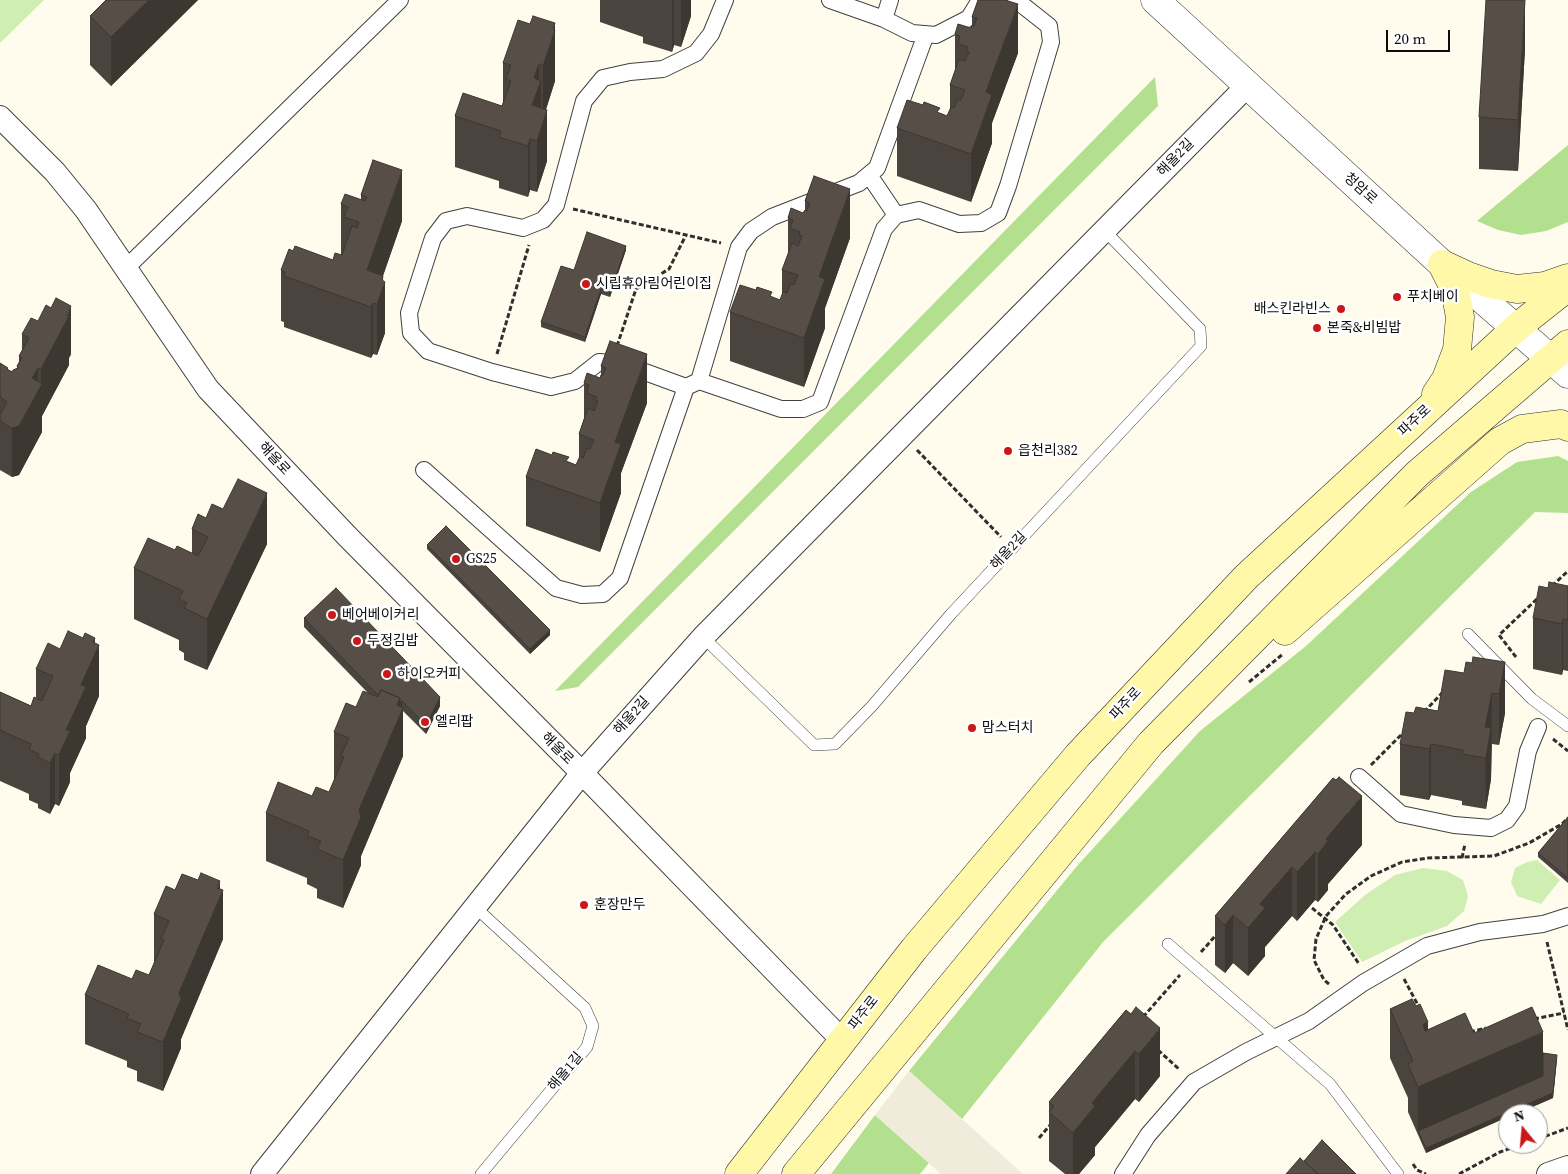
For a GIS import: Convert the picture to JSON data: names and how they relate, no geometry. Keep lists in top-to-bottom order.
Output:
{
  "streets": {
    "main road": ["파주로"],
    "street": ["해올2길", "청암로", "해올로"],
    "lane": ["해올1길"]
  },
  "crossings": [
    ["해올2길", "청암로"],
    ["해올2길", "해올로"],
    ["청암로", "파주로"],
    ["파주로", "해올로"]
  ],
  "places": [
    "시립휴아림어린이집",
    "푸치베이",
    "배스킨라빈스",
    "본죽&비빔밥",
    "읍천리382",
    "GS25",
    "베어베이커리",
    "두정김밥",
    "하이오커피",
    "엘리팝",
    "맘스터치",
    "훈장만두"
  ],
  "scale_bar": "20 m",
  "north": "top"
}
